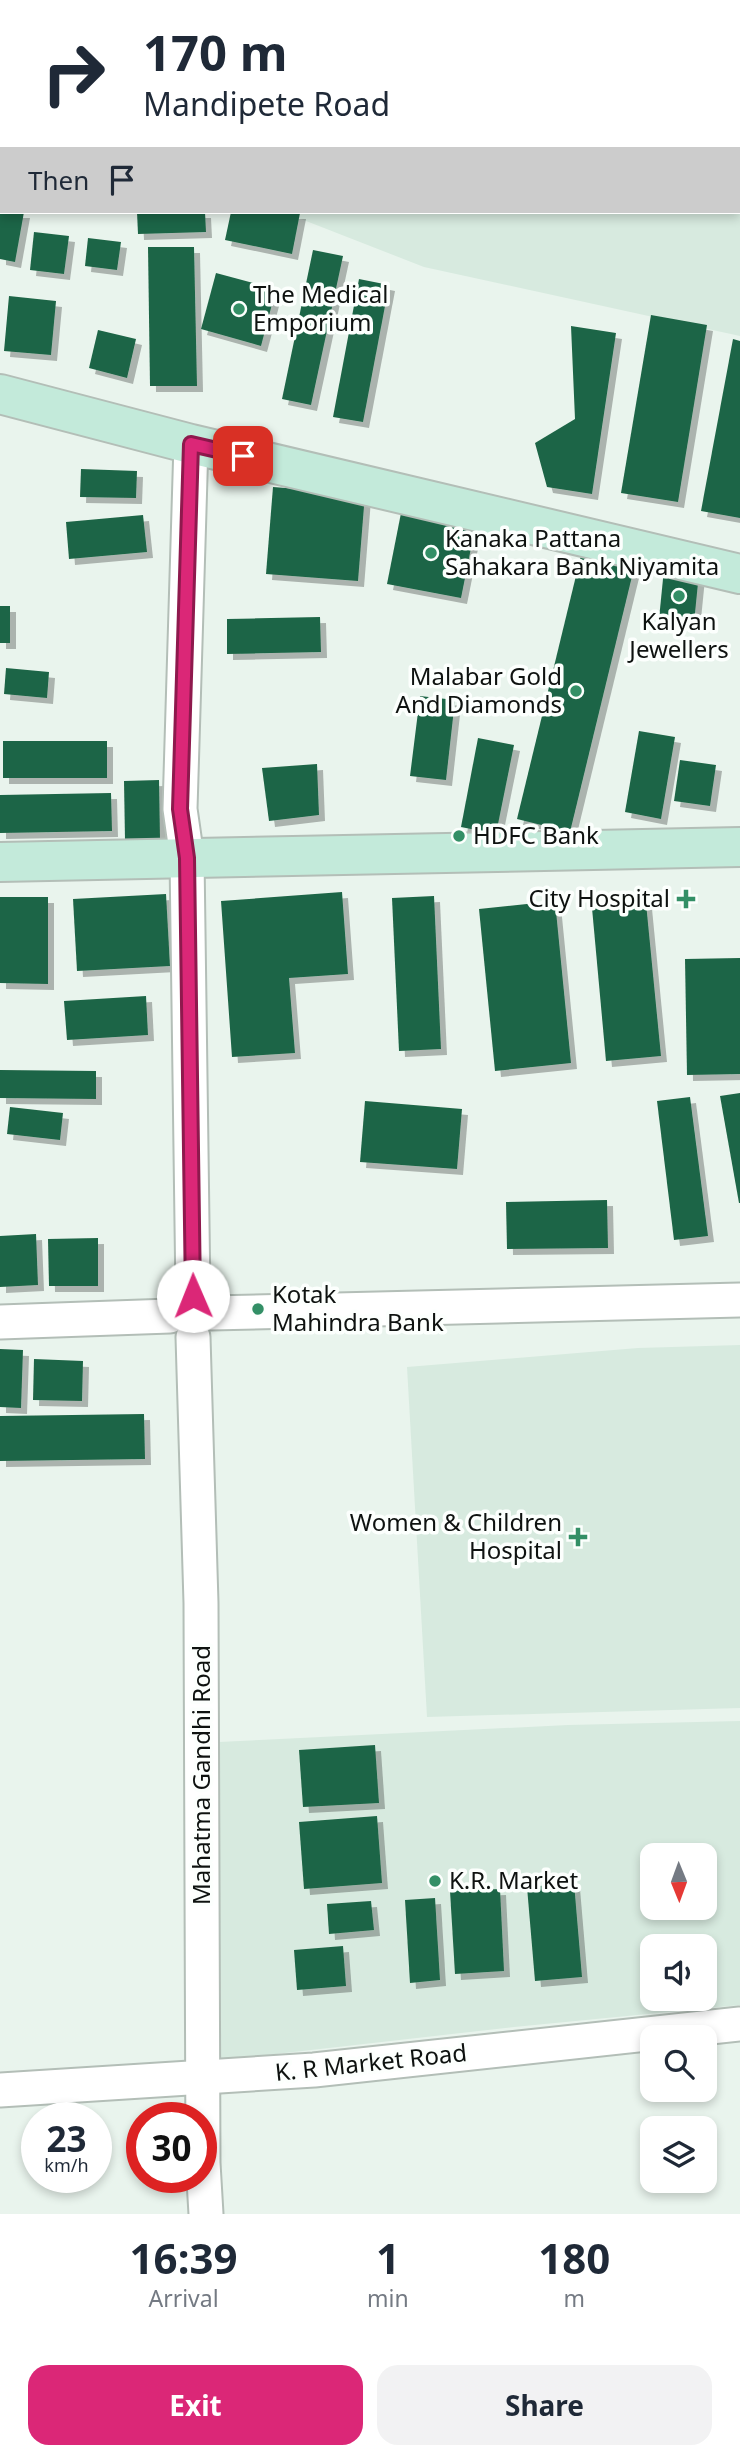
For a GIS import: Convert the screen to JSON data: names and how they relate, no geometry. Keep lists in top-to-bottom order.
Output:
{
  "streets": {
    "street": ["Mahatma Gandhi Road", "K. R Market Road"]
  },
  "crossings": [
    ["Mahatma Gandhi Road", "K. R Market Road"]
  ],
  "places": {
    "other": [
      "The Medical Emporium",
      "Kanaka Pattana Sahakara Bank Niyamita",
      "Kalyan Jewellers",
      "Malabar Gold And Diamonds",
      "HDFC Bank",
      "Kotak Mahindra Bank",
      "K.R. Market"
    ],
    "health": ["City Hospital", "Women & Children Hospital"]
  },
  "north": "bottom",
  "page": {
    "turn": ["170 m", "Mandipete Road"],
    "then": "Then",
    "speed": "23 km/h",
    "limit": "30",
    "eta": [
      "16:39",
      "Arrival",
      "1",
      "min",
      "180",
      "m"
    ],
    "buttons": ["Exit", "Share"]
  }
}
